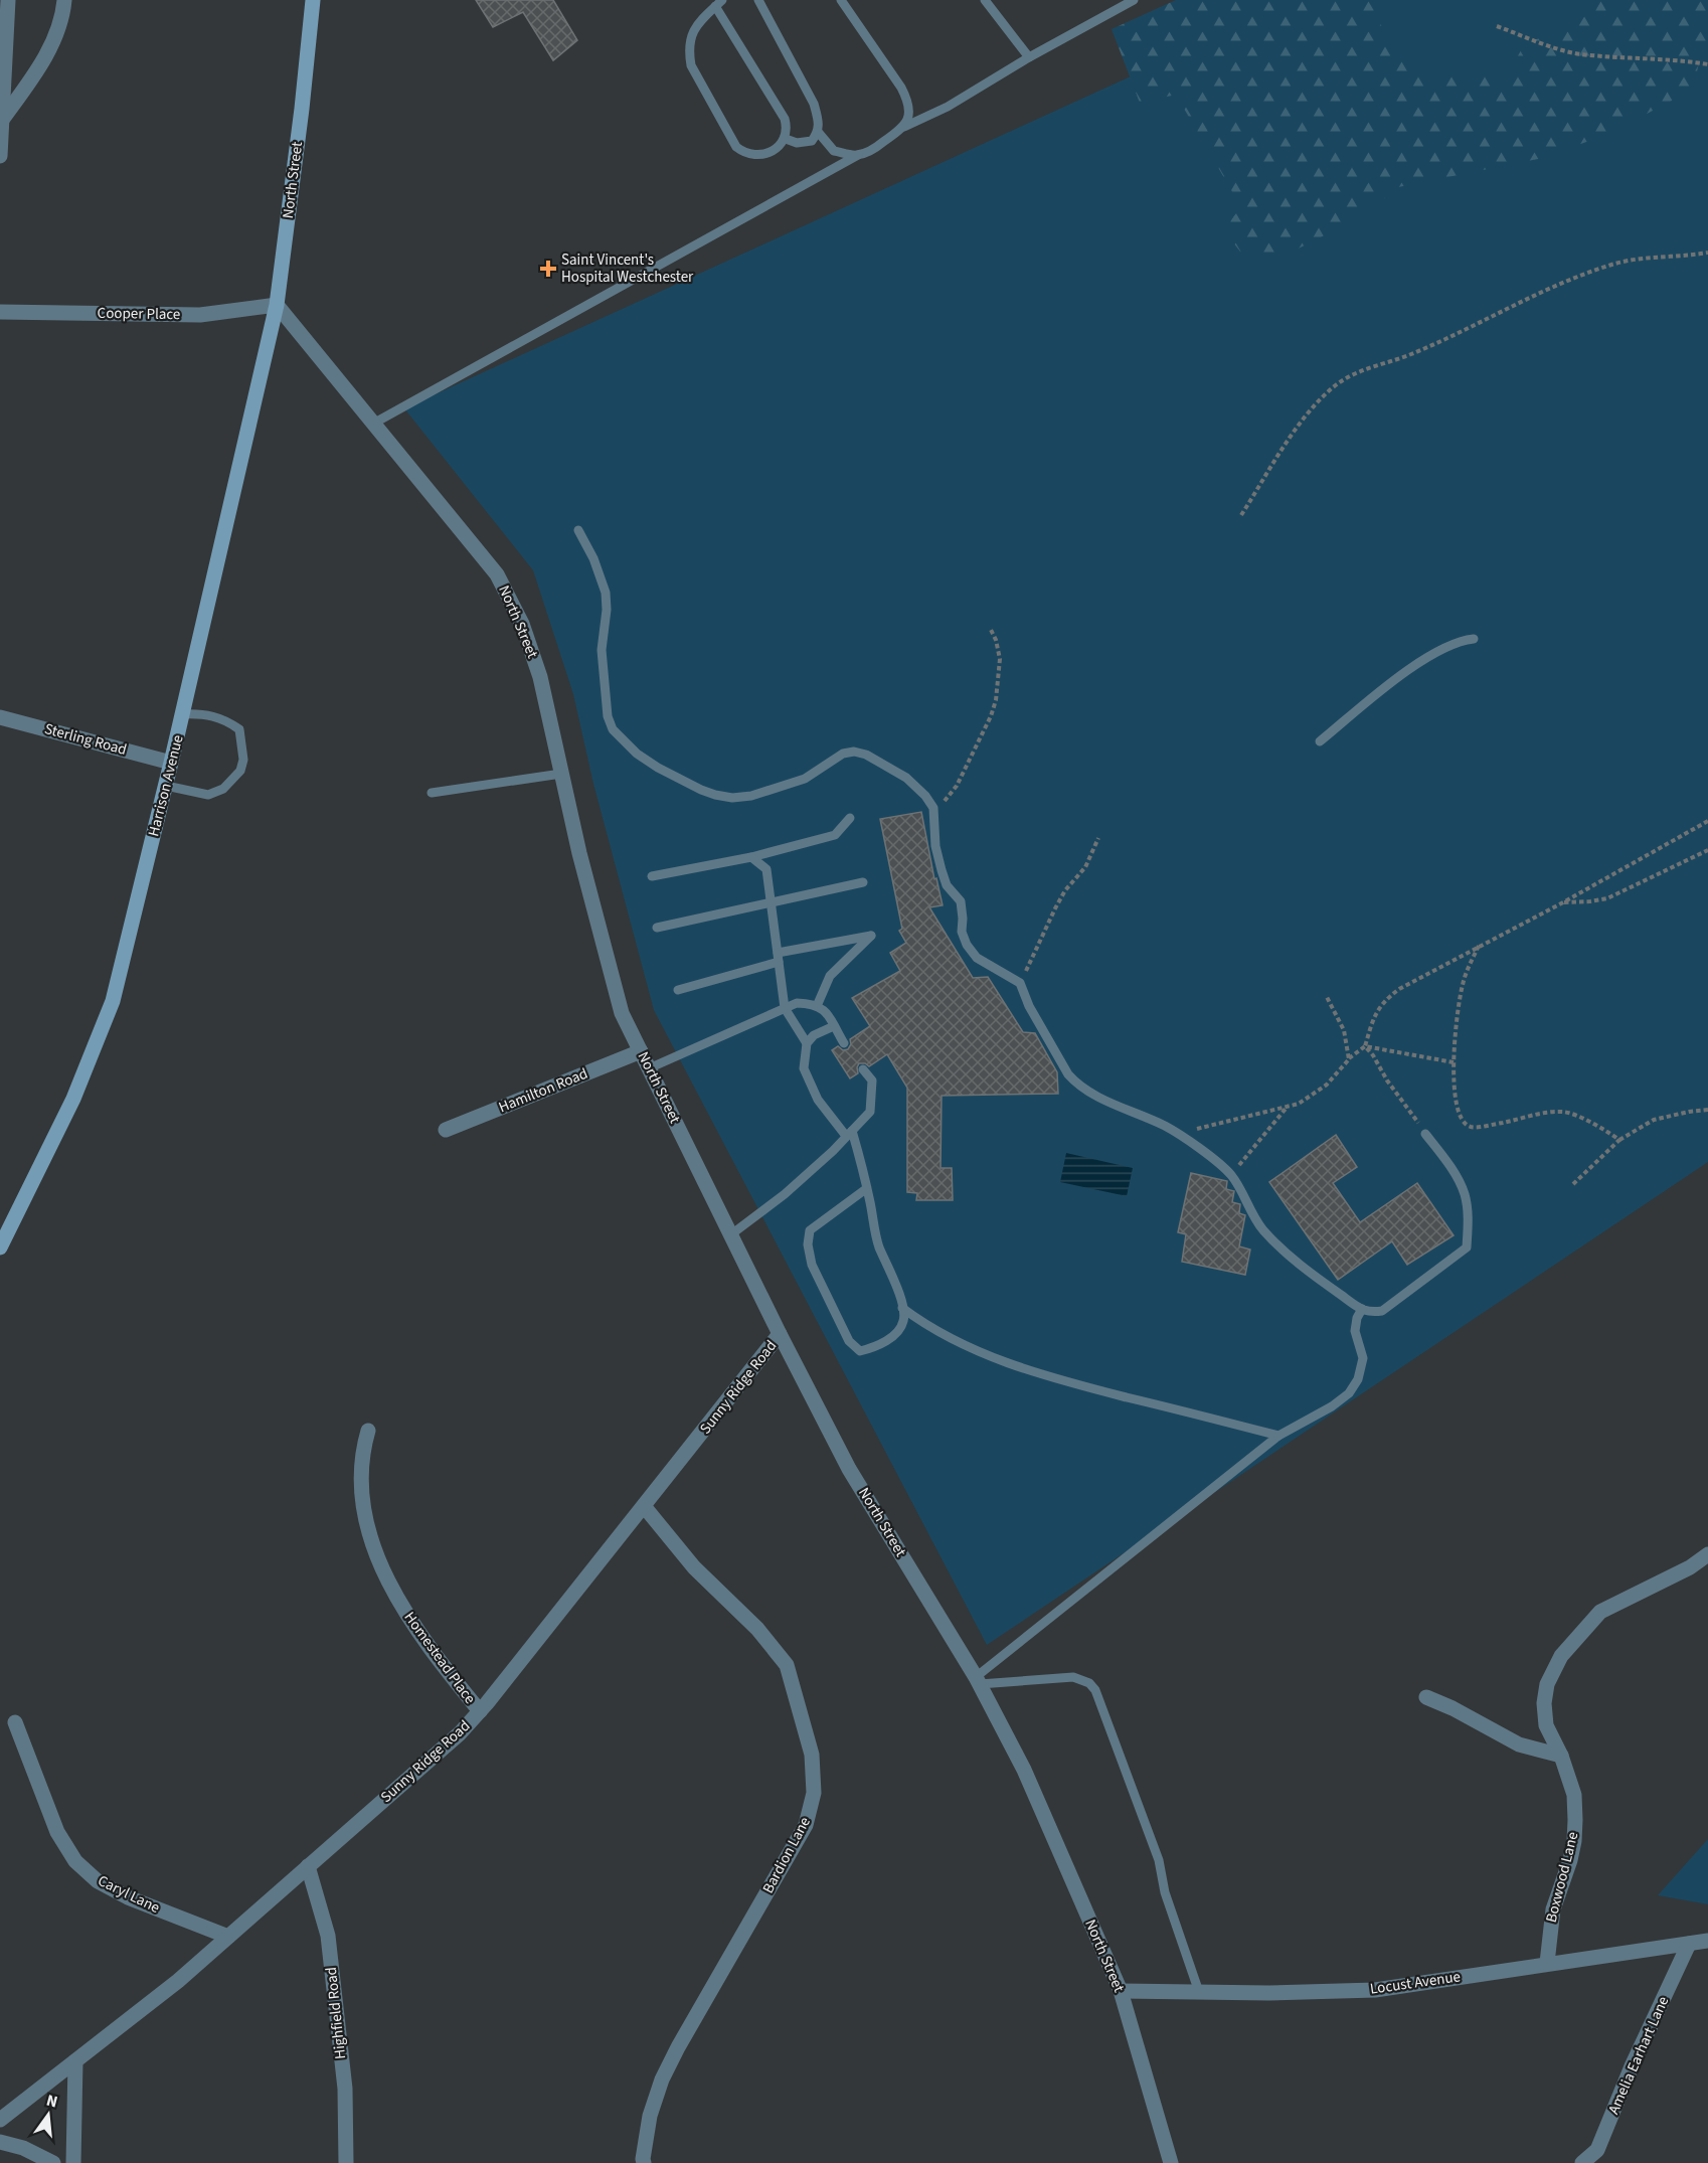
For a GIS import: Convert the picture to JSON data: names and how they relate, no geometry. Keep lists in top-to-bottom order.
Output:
{
  "streets": {
    "main road": ["North Street", "Harrison Avenue"],
    "street": [
      "Cooper Place",
      "Sterling Road",
      "Hamilton Road",
      "Sunny Ridge Road",
      "Homestead Place",
      "Bardion Lane",
      "Boxwood Lane",
      "Caryl Lane",
      "Locust Avenue",
      "Highfield Road",
      "Amelia Earhart Lane"
    ]
  },
  "crossings": [
    ["North Street", "Cooper Place"],
    ["North Street", "Harrison Avenue"],
    ["North Street", "Hamilton Road"],
    ["North Street", "Sunny Ridge Road"],
    ["North Street", "Locust Avenue"],
    ["Cooper Place", "Harrison Avenue"],
    ["Sterling Road", "Harrison Avenue"],
    ["Sunny Ridge Road", "Homestead Place"],
    ["Sunny Ridge Road", "Bardion Lane"],
    ["Sunny Ridge Road", "Caryl Lane"],
    ["Sunny Ridge Road", "Highfield Road"],
    ["Boxwood Lane", "Locust Avenue"],
    ["Locust Avenue", "Amelia Earhart Lane"]
  ],
  "places": {
    "health": ["Saint Vincent's Hospital Westchester"]
  },
  "north": "top"
}
